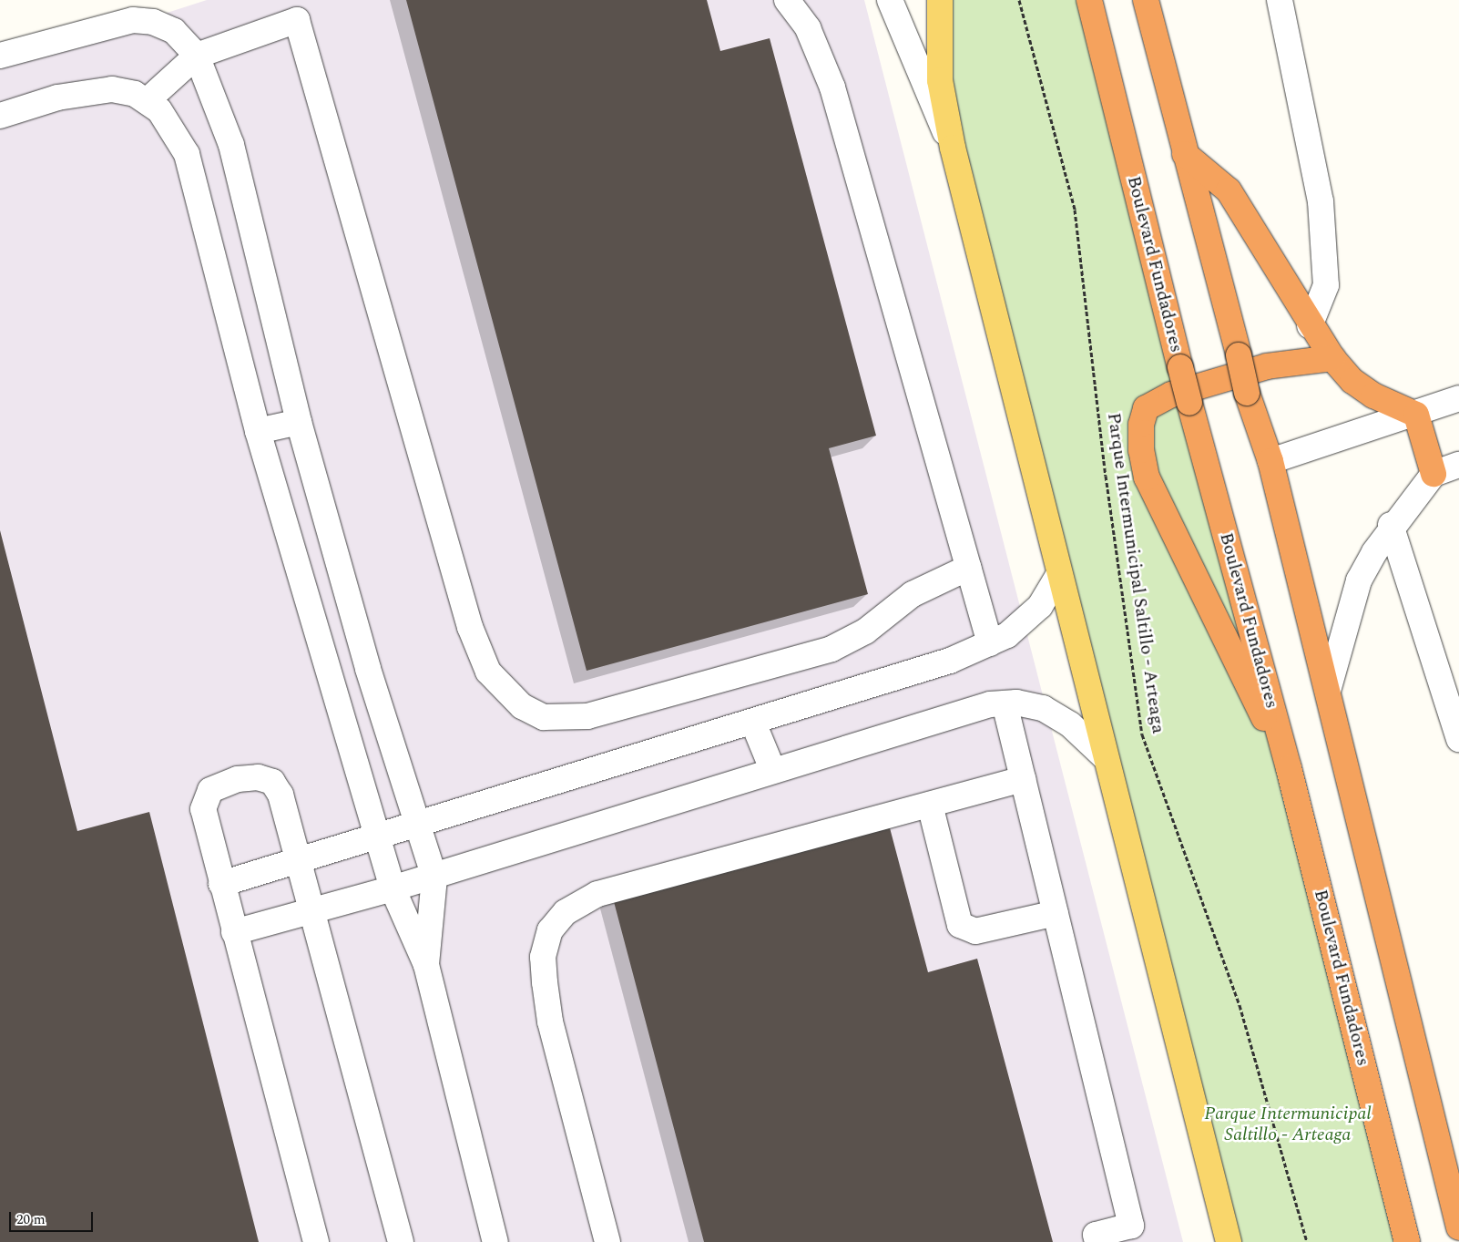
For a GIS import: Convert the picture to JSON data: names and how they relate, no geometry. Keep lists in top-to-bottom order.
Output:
{
  "streets": {
    "highway": ["Boulevard Fundadores"],
    "path": ["Parque Intermunicipal Saltillo - Arteaga"]
  },
  "parks": ["Parque Intermunicipal Saltillo - Arteaga"],
  "scale_bar": "20 m"
}
